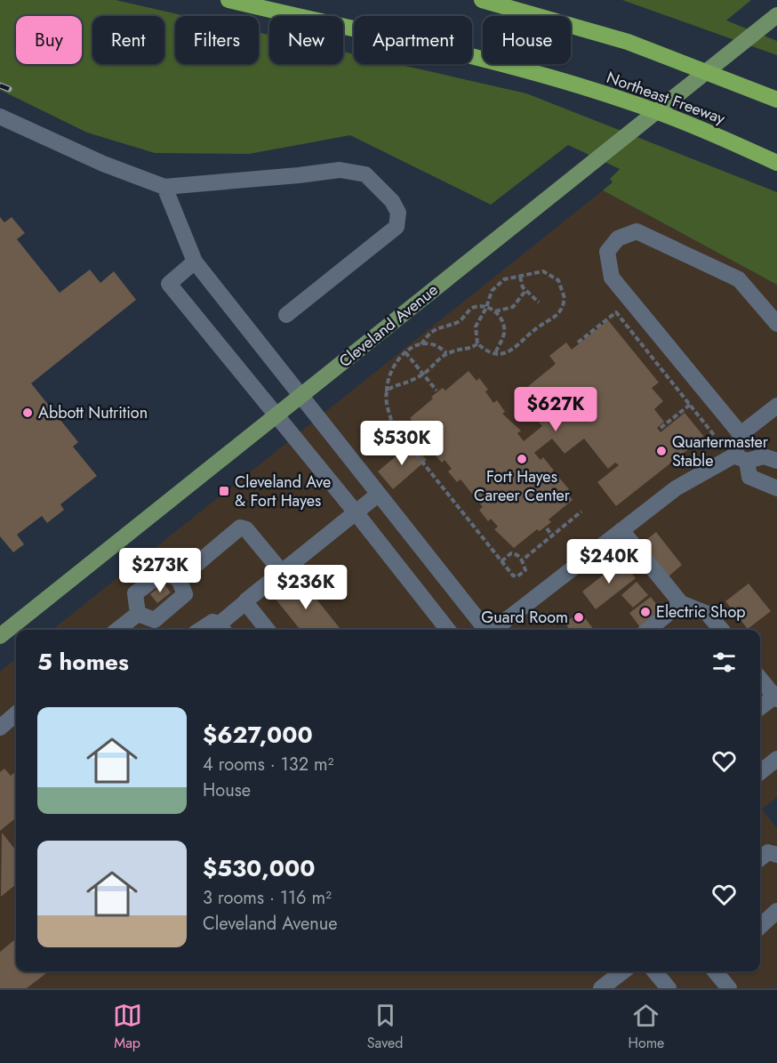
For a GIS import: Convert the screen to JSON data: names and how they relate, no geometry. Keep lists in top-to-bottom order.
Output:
{
  "streets": {
    "highway": ["Northeast Freeway"],
    "main road": ["Cleveland Avenue"]
  },
  "places": {
    "other": [
      "Abbott Nutrition",
      "Quartermaster Stable",
      "Fort Hayes Career Center",
      "Electric Shop",
      "Guard Room"
    ],
    "transit": ["Cleveland Ave & Fort Hayes"]
  },
  "page": {
    "chip": [
      "Buy",
      "Rent",
      "Filters",
      "New",
      "Apartment",
      "House"
    ],
    "price": [
      "$627K",
      "$530K",
      "$240K",
      "$273K",
      "$236K"
    ],
    "heading": "5 homes",
    "list": [
      {
        "name": "$627,000",
        "note": "4 rooms · 132 m² · House"
      },
      {
        "name": "$530,000",
        "note": "3 rooms · 116 m² · Cleveland Avenue"
      }
    ],
    "tabs": ["Map", "Saved", "Home"]
  }
}
